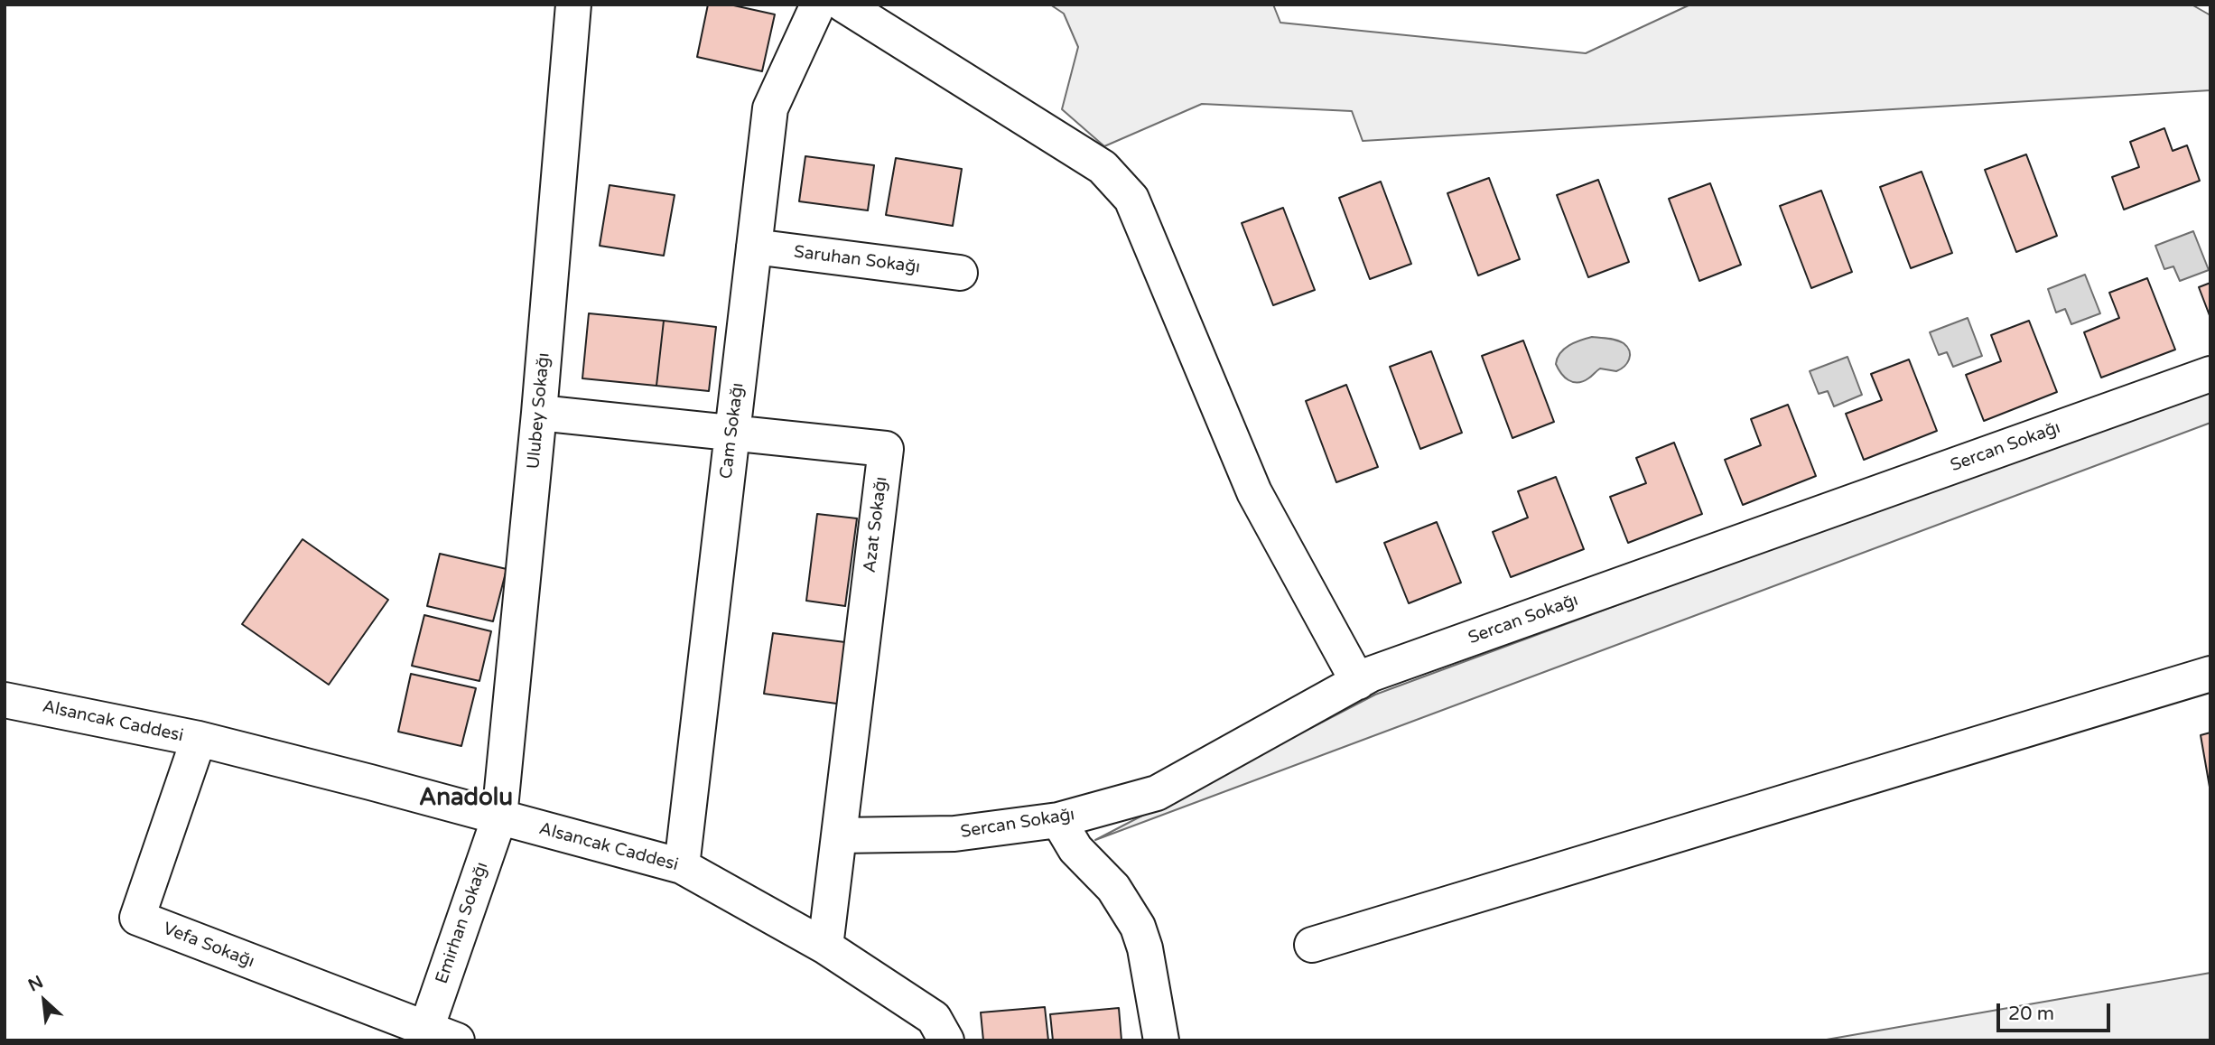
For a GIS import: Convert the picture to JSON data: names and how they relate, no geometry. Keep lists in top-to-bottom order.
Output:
{
  "streets": {
    "street": [
      "Saruhan Sokağı",
      "Ulubey Sokağı",
      "Cam Sokağı",
      "Sercan Sokağı",
      "Azat Sokağı",
      "Alsancak Caddesi",
      "Emirhan Sokağı",
      "Vefa Sokağı"
    ]
  },
  "crossings": [
    ["Saruhan Sokağı", "Cam Sokağı"],
    ["Ulubey Sokağı", "Azat Sokağı"],
    ["Ulubey Sokağı", "Alsancak Caddesi"],
    ["Ulubey Sokağı", "Emirhan Sokağı"],
    ["Cam Sokağı", "Azat Sokağı"],
    ["Cam Sokağı", "Alsancak Caddesi"],
    ["Sercan Sokağı", "Azat Sokağı"],
    ["Azat Sokağı", "Alsancak Caddesi"],
    ["Alsancak Caddesi", "Emirhan Sokağı"],
    ["Alsancak Caddesi", "Vefa Sokağı"],
    ["Emirhan Sokağı", "Vefa Sokağı"]
  ],
  "districts": ["Anadolu"],
  "scale_bar": "20 m",
  "north": "top left"
}
